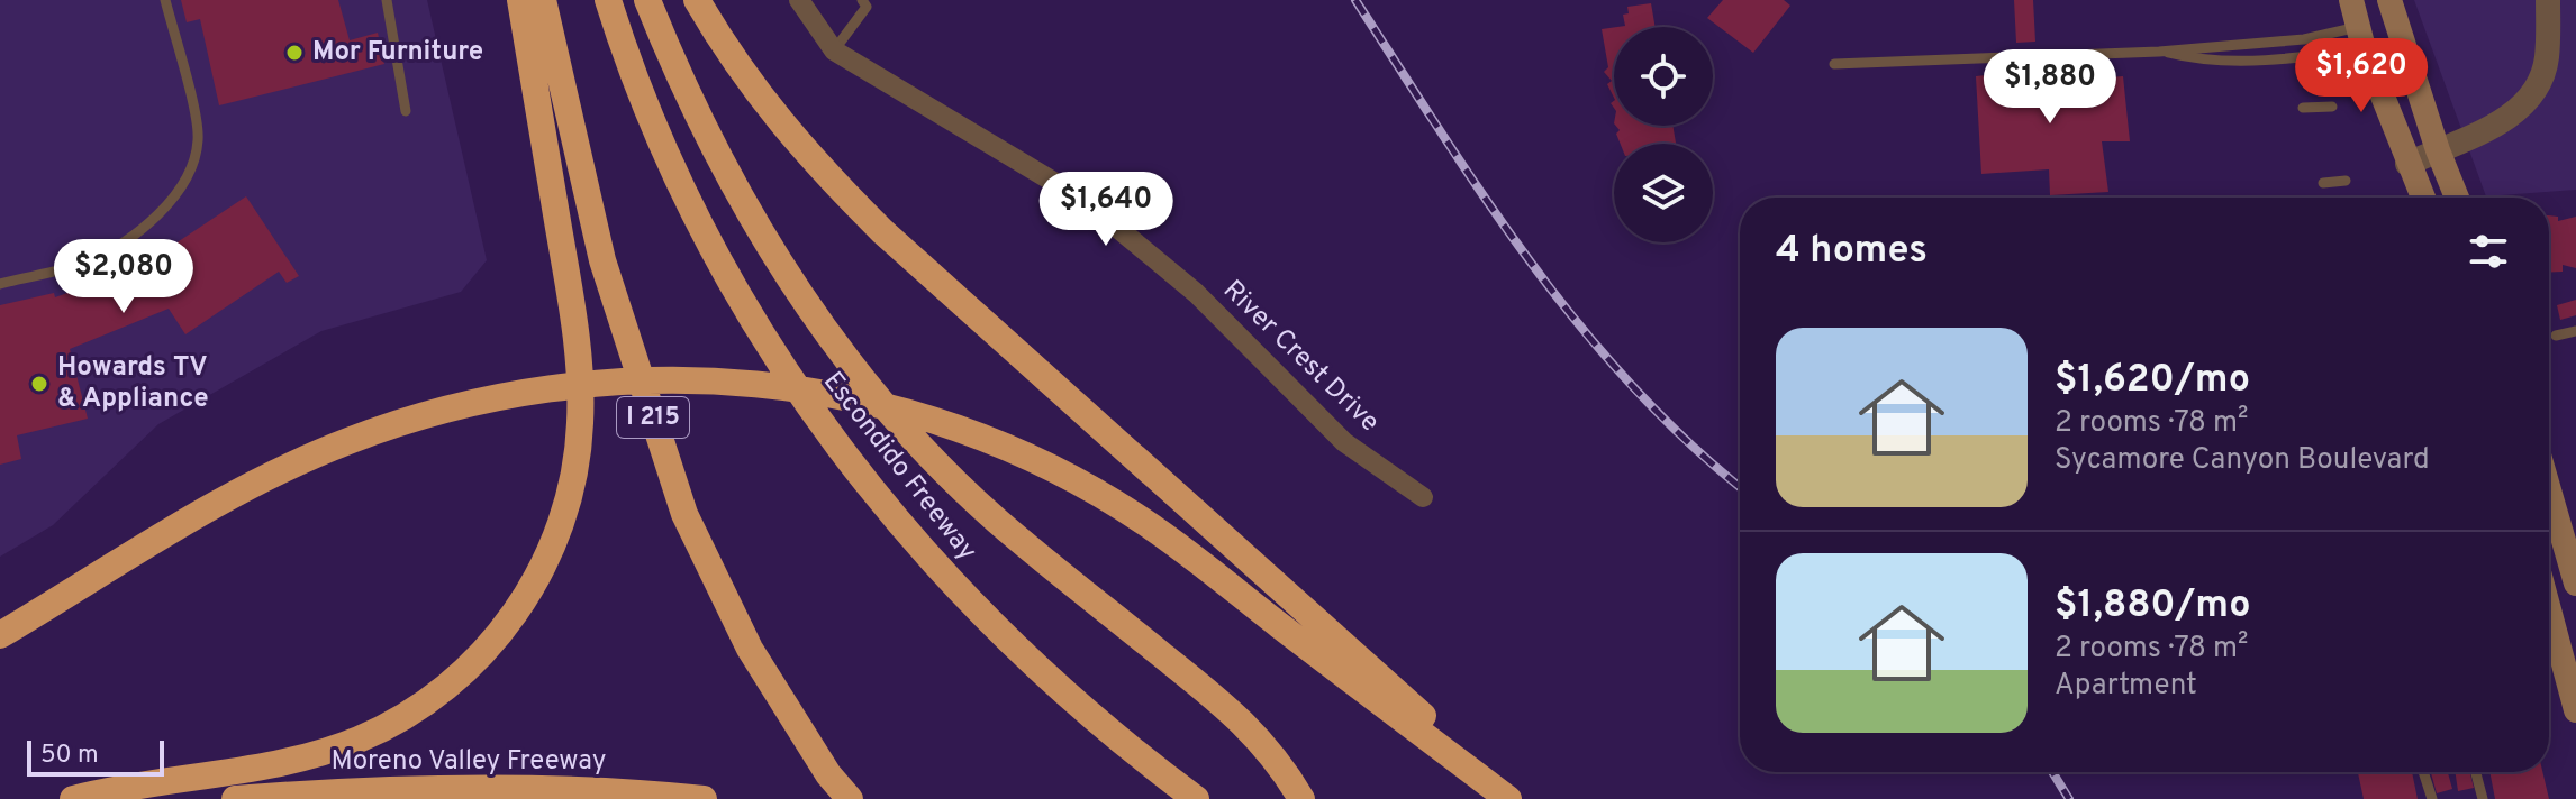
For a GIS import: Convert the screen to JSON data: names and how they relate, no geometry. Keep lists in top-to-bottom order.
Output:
{
  "streets": {
    "highway": ["I 215", "Escondido Freeway", "Moreno Valley Freeway"],
    "street": ["River Crest Drive"]
  },
  "places": ["Mor Furniture", "Howards TV & Appliance"],
  "scale_bar": "50 m",
  "page": {
    "price": [
      "$1,620",
      "$1,880",
      "$1,640",
      "$2,080"
    ],
    "heading": "4 homes",
    "list": [
      {
        "name": "$1,620/mo",
        "note": "2 rooms · 78 m² · Sycamore Canyon Boulevard"
      },
      {
        "name": "$1,880/mo",
        "note": "2 rooms · 78 m² · Apartment"
      }
    ],
    "scale": "50 m"
  }
}
